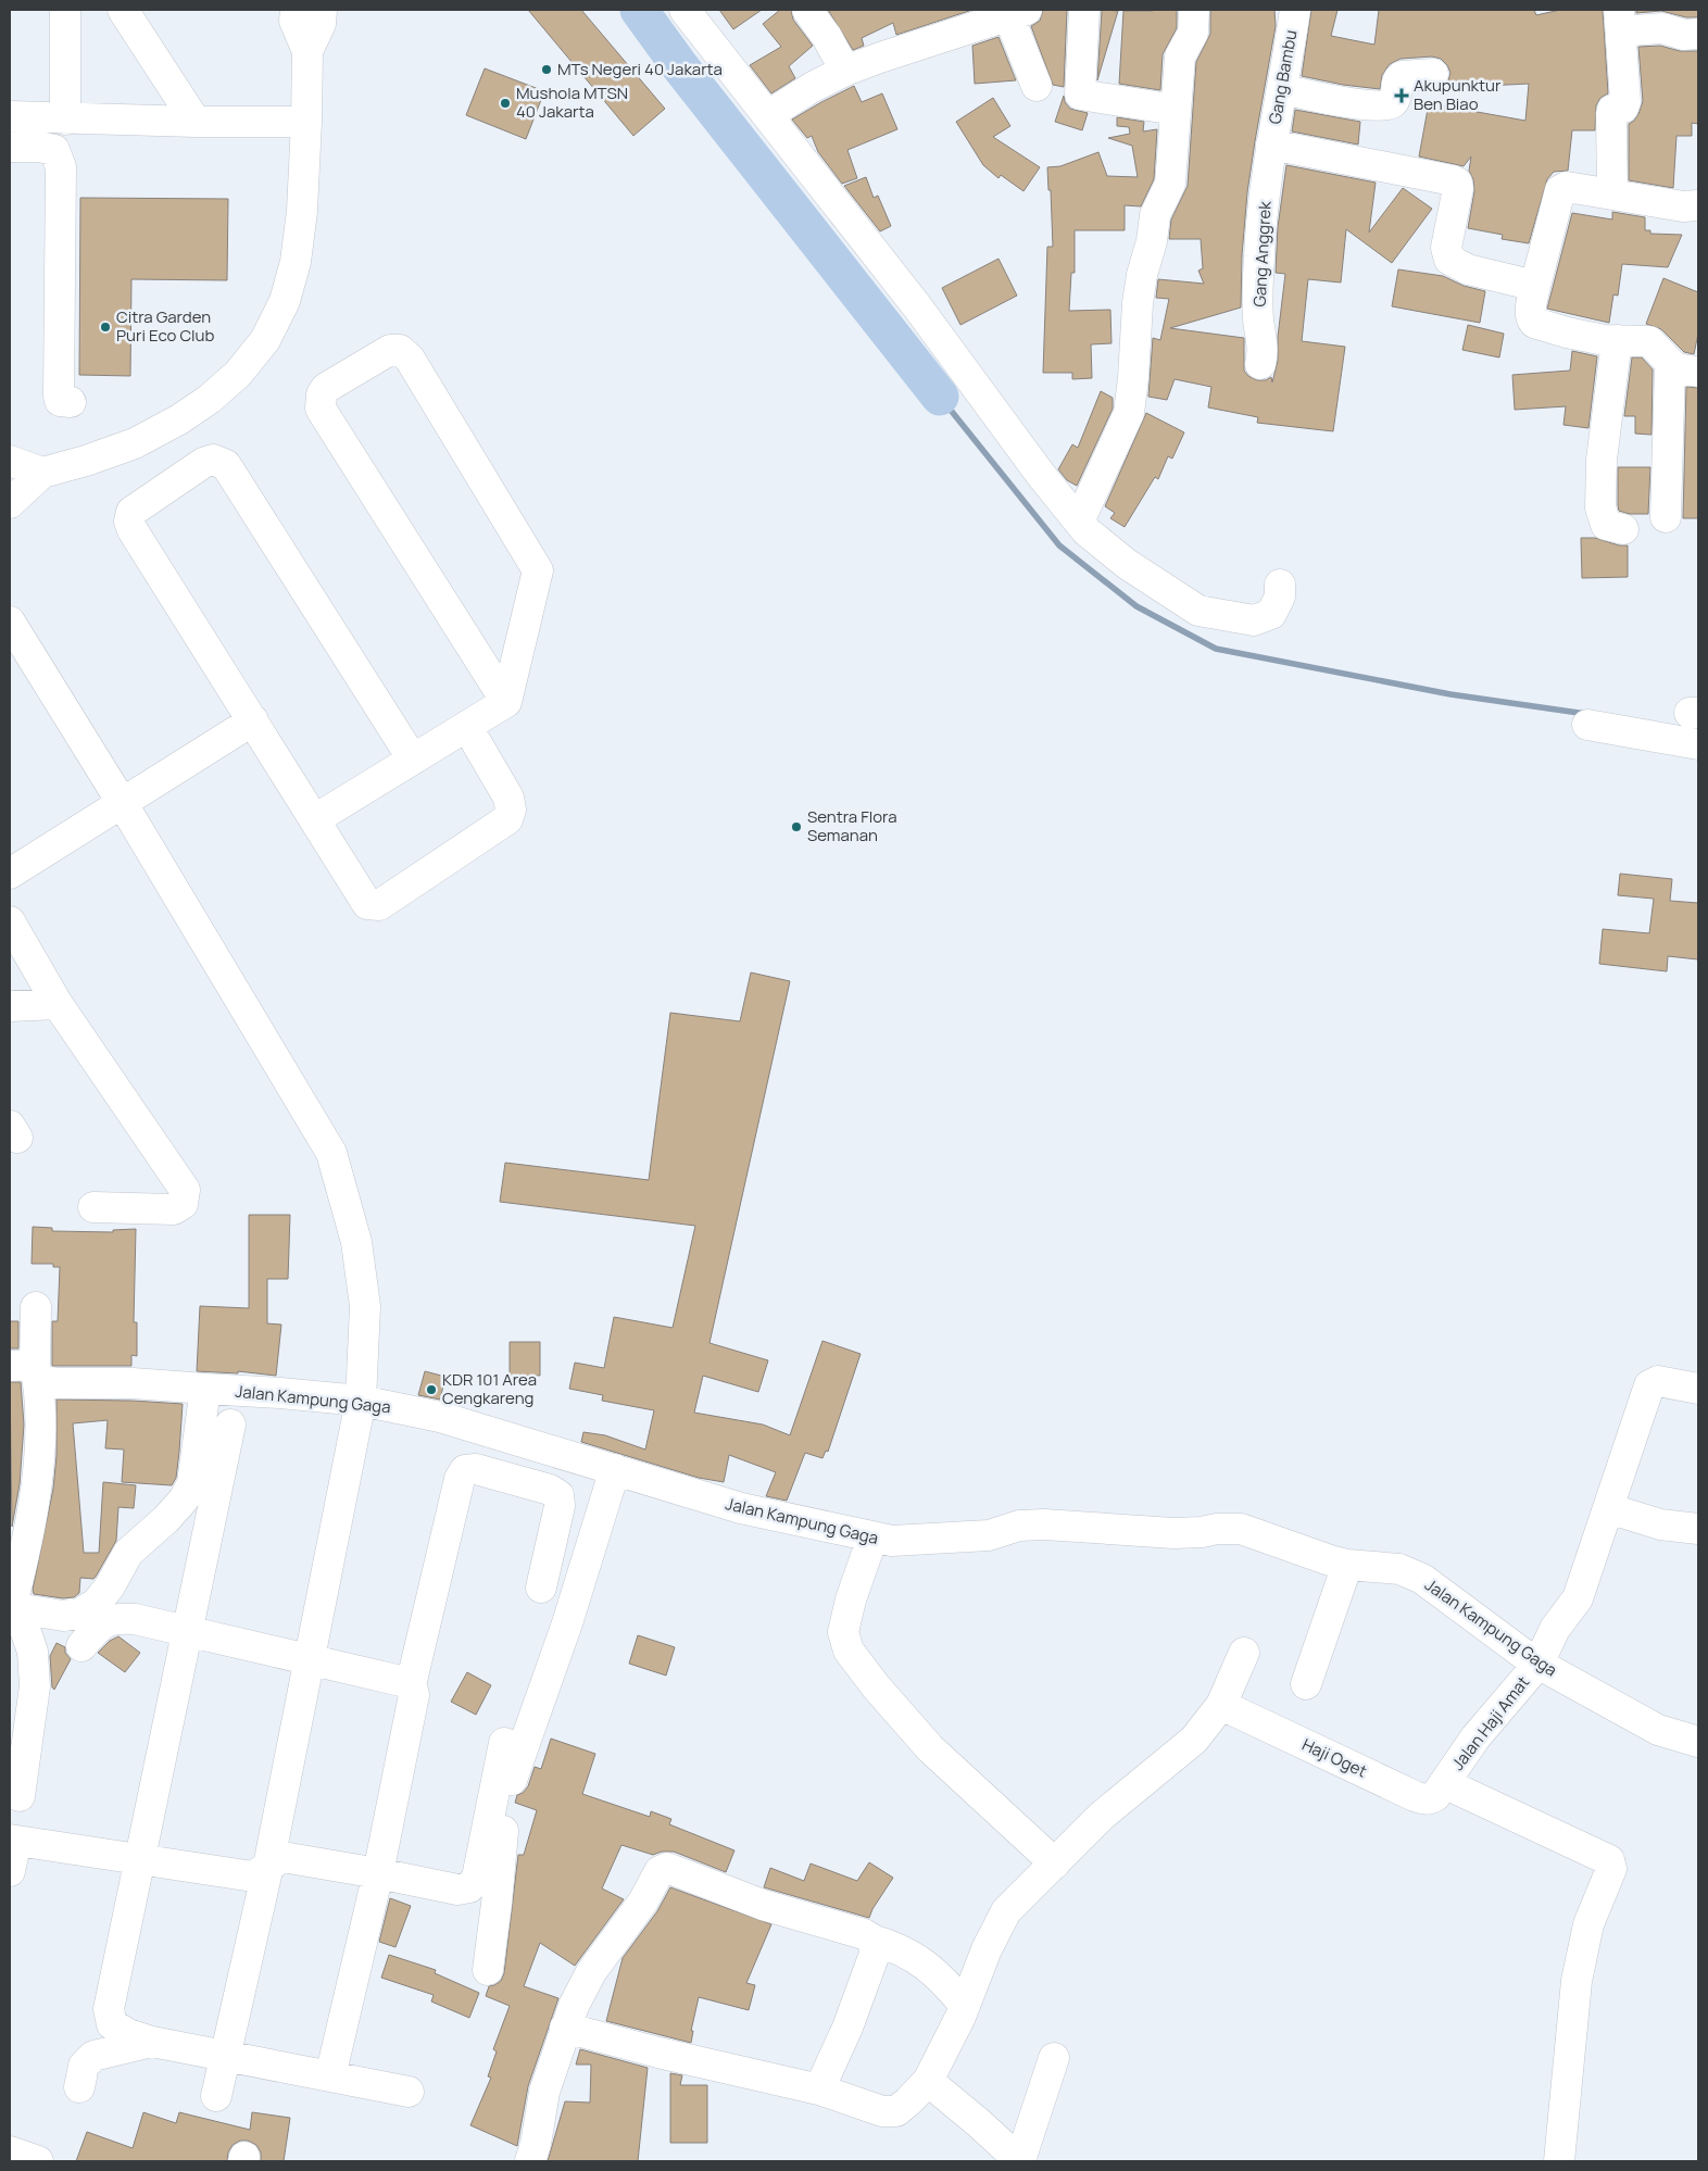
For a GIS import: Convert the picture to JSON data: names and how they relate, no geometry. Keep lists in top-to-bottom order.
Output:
{
  "streets": {
    "street": [
      "Gang Bambu",
      "Gang Anggrek",
      "Jalan Kampung Gaga",
      "Jalan Haji Amat",
      "Haji Oget"
    ]
  },
  "crossings": [
    ["Gang Bambu", "Gang Anggrek"],
    ["Jalan Kampung Gaga", "Jalan Haji Amat"],
    ["Jalan Haji Amat", "Haji Oget"]
  ],
  "places": {
    "other": [
      "MTs Negeri 40 Jakarta",
      "Mushola MTSN 40 Jakarta",
      "Citra Garden Puri Eco Club",
      "Sentra Flora Semanan",
      "KDR 101 Area Cengkareng"
    ],
    "health": ["Akupunktur Ben Biao"]
  }
}
